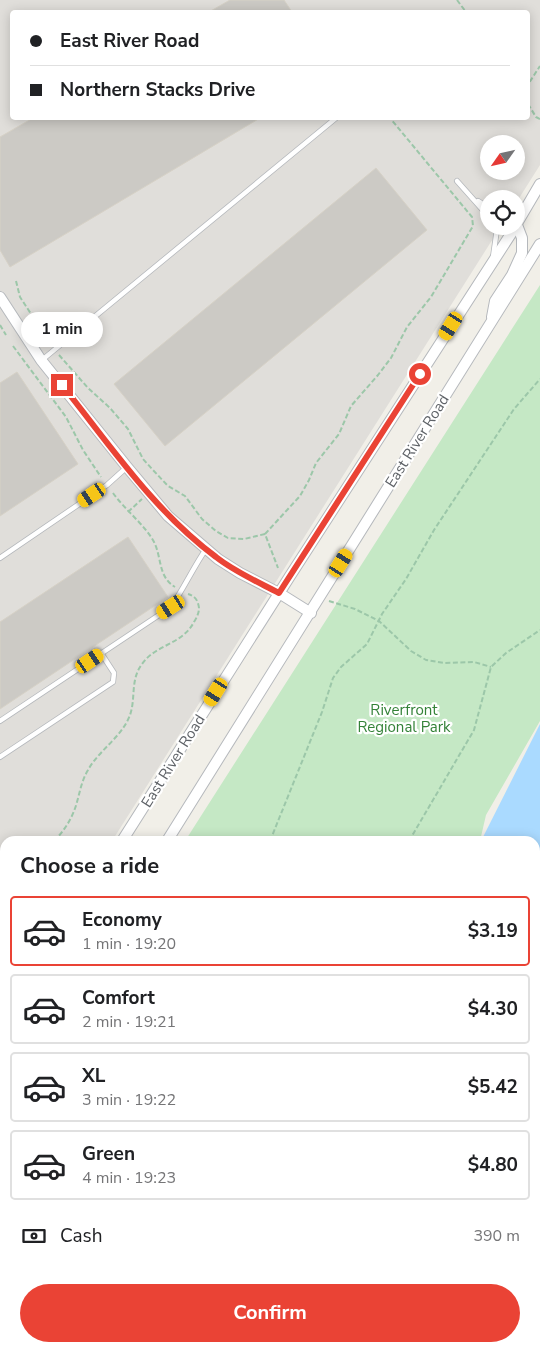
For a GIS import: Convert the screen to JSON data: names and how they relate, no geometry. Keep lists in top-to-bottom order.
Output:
{
  "streets": {
    "street": ["East River Road"]
  },
  "parks": ["Riverfront Regional Park"],
  "north": "bottom left",
  "page": {
    "banner": ["East River Road", "Northern Stacks Drive"],
    "bubble": "1 min",
    "heading": "Choose a ride",
    "list": [
      {
        "name": "Economy",
        "note": "1 min · 19:20",
        "value": "$3.19"
      },
      {
        "name": "Comfort",
        "note": "2 min · 19:21",
        "value": "$4.30"
      },
      {
        "name": "XL",
        "note": "3 min · 19:22",
        "value": "$5.42"
      },
      {
        "name": "Green",
        "note": "4 min · 19:23",
        "value": "$4.80"
      }
    ],
    "pay": ["Cash", "390 m"],
    "buttons": "Confirm"
  }
}
